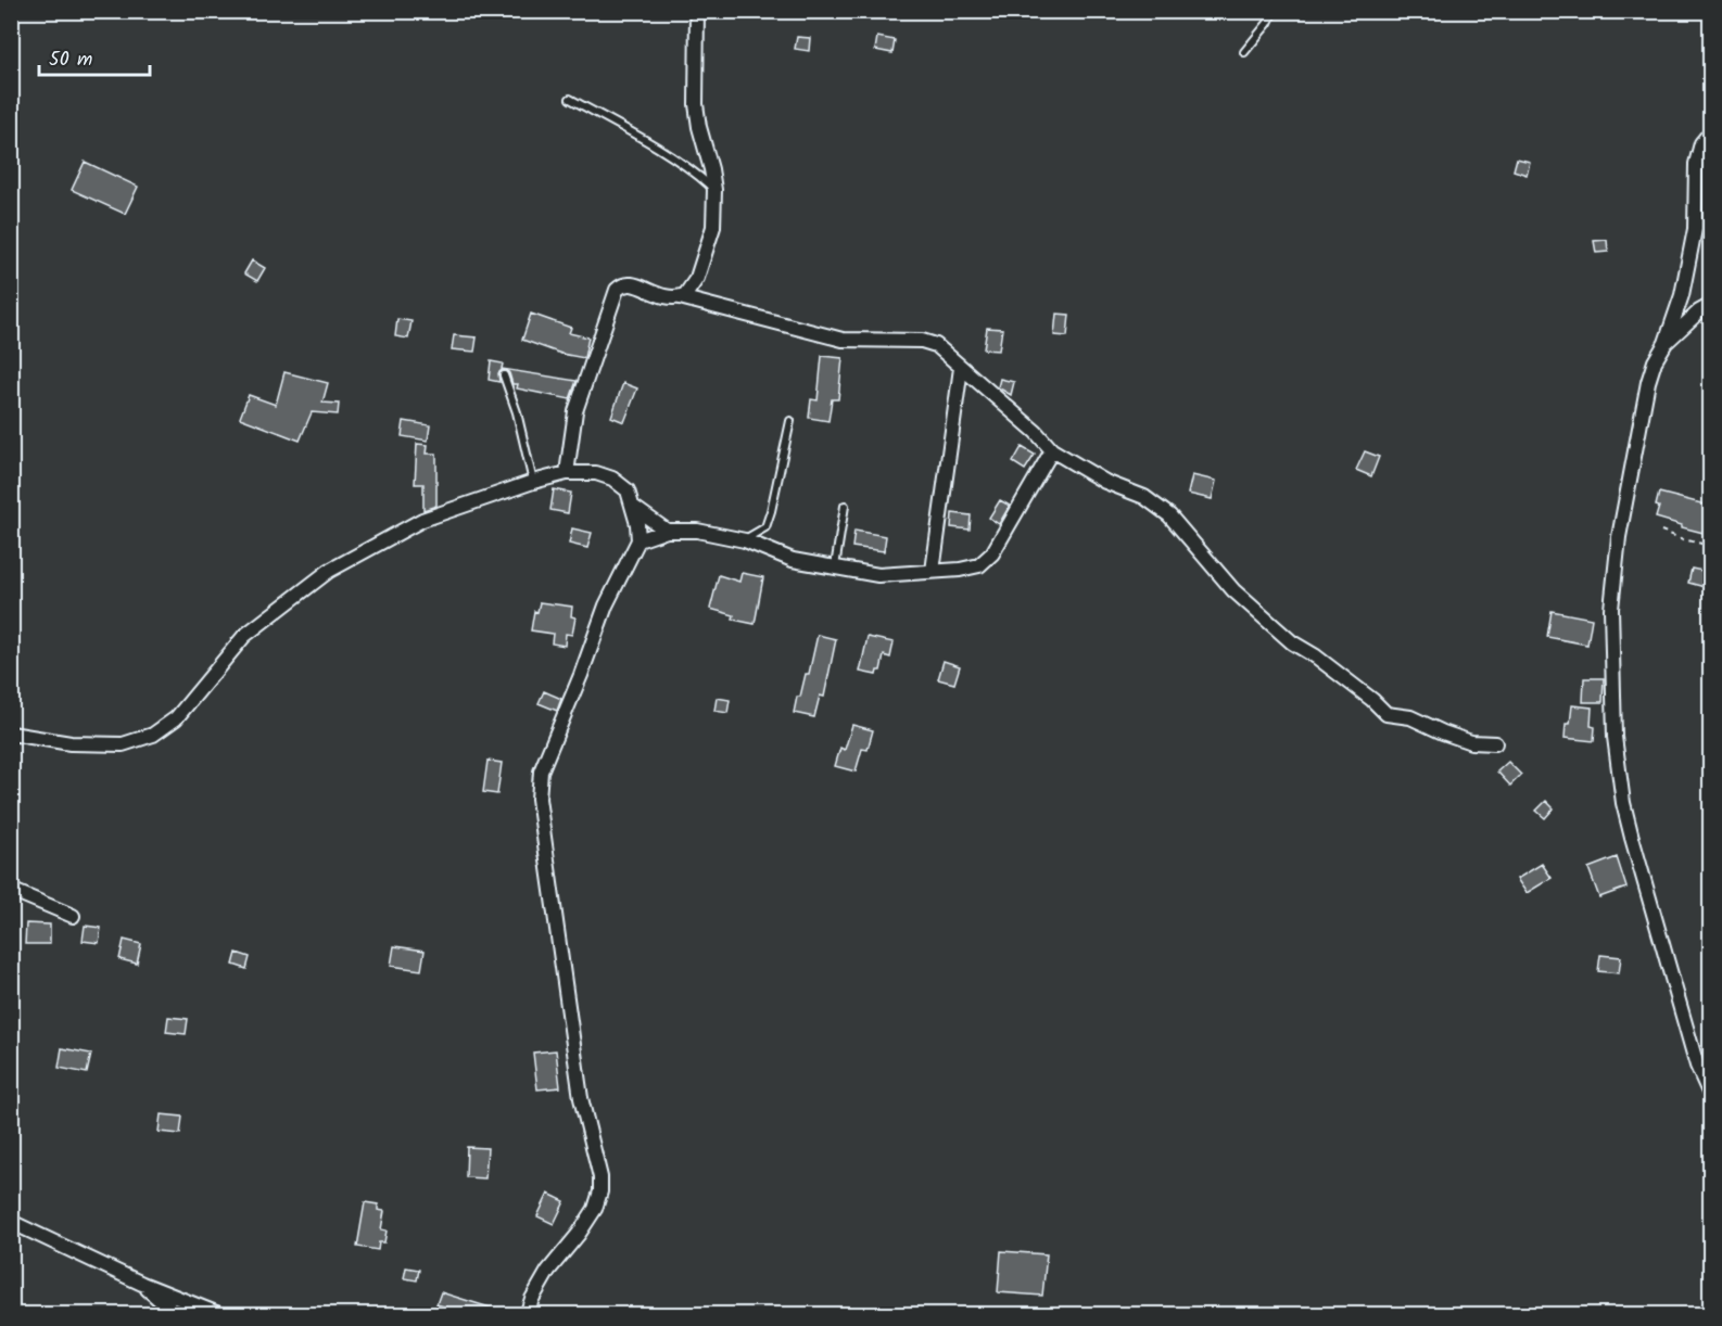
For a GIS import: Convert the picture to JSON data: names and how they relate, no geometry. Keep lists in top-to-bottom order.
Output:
{
  "scale_bar": "50 m"
}
